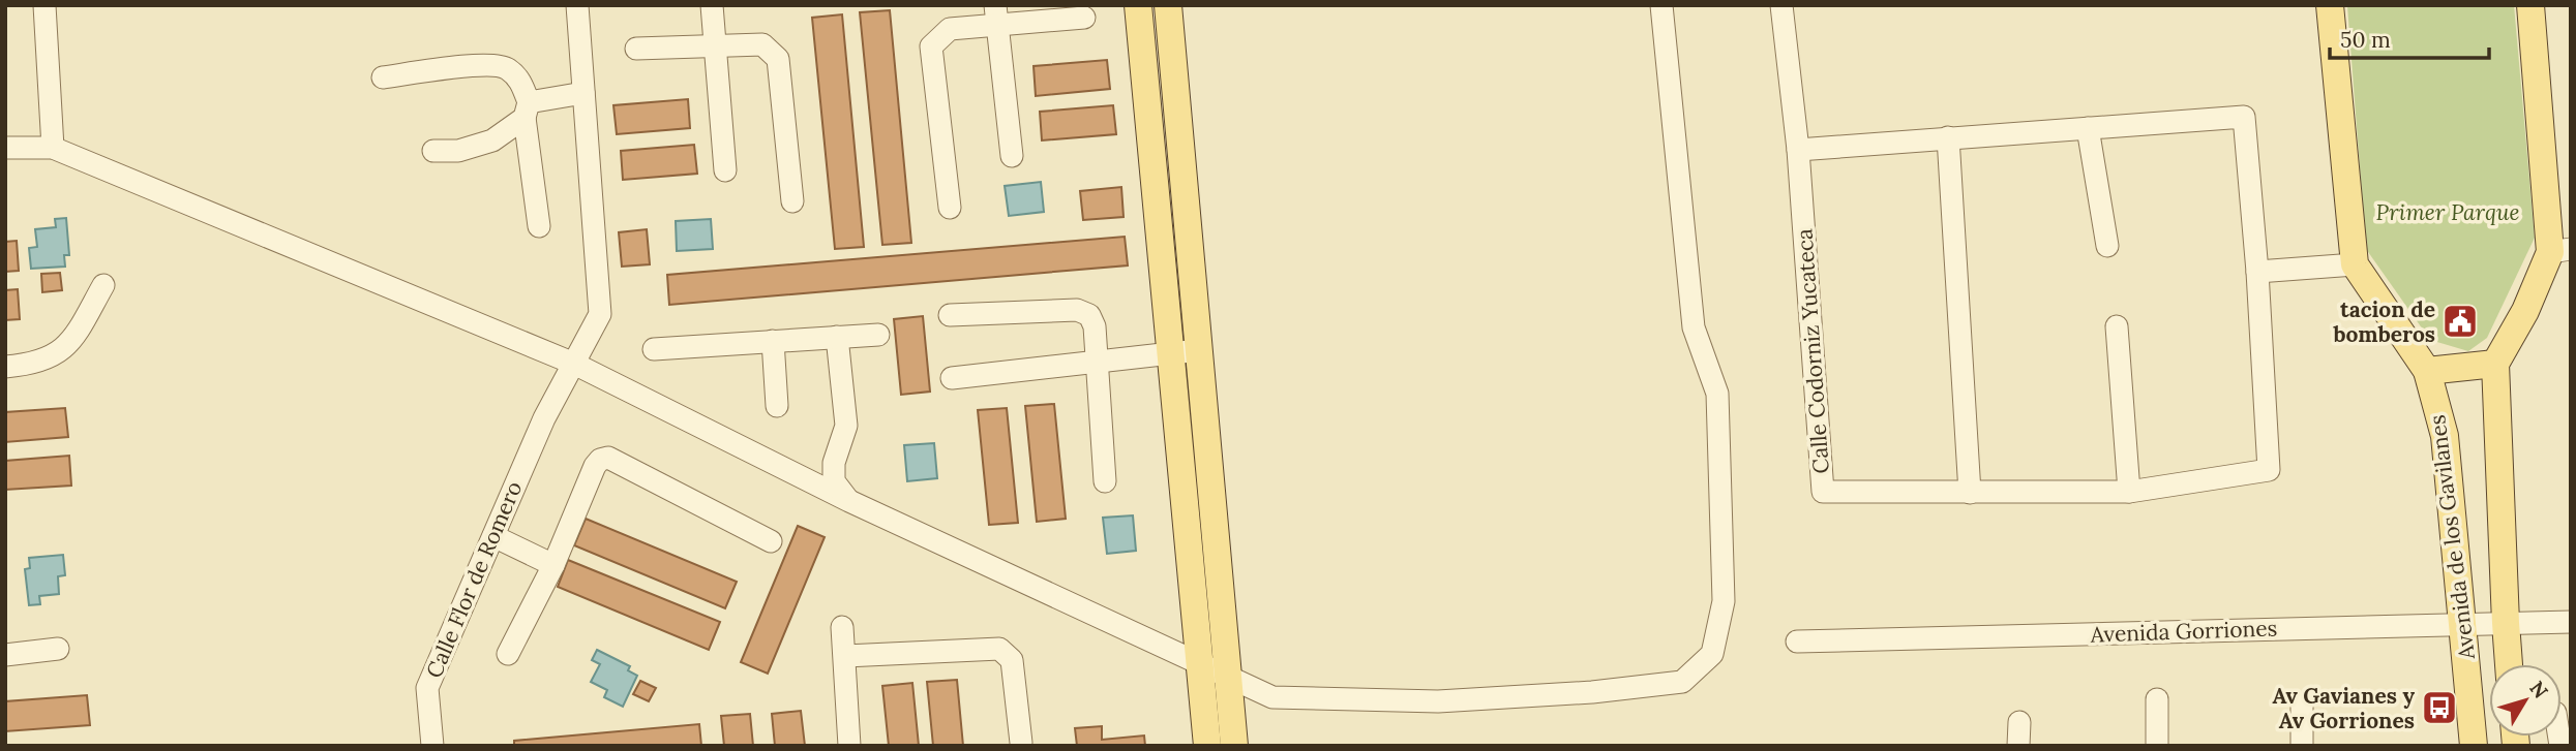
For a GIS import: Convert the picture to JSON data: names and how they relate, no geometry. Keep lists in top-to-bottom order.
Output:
{
  "streets": {
    "main road": ["Avenida de los Gavilanes"],
    "street": ["Calle Codorniz Yucateca", "Calle Flor de Romero", "Avenida Gorriones"]
  },
  "crossings": [
    ["Avenida de los Gavilanes", "Avenida Gorriones"]
  ],
  "parks": ["Primer Parque"],
  "places": {
    "public building": ["tacion de bomberos"],
    "bus stop": ["Av Gavianes y Av Gorriones"]
  },
  "scale_bar": "50 m",
  "north": "top right"
}
